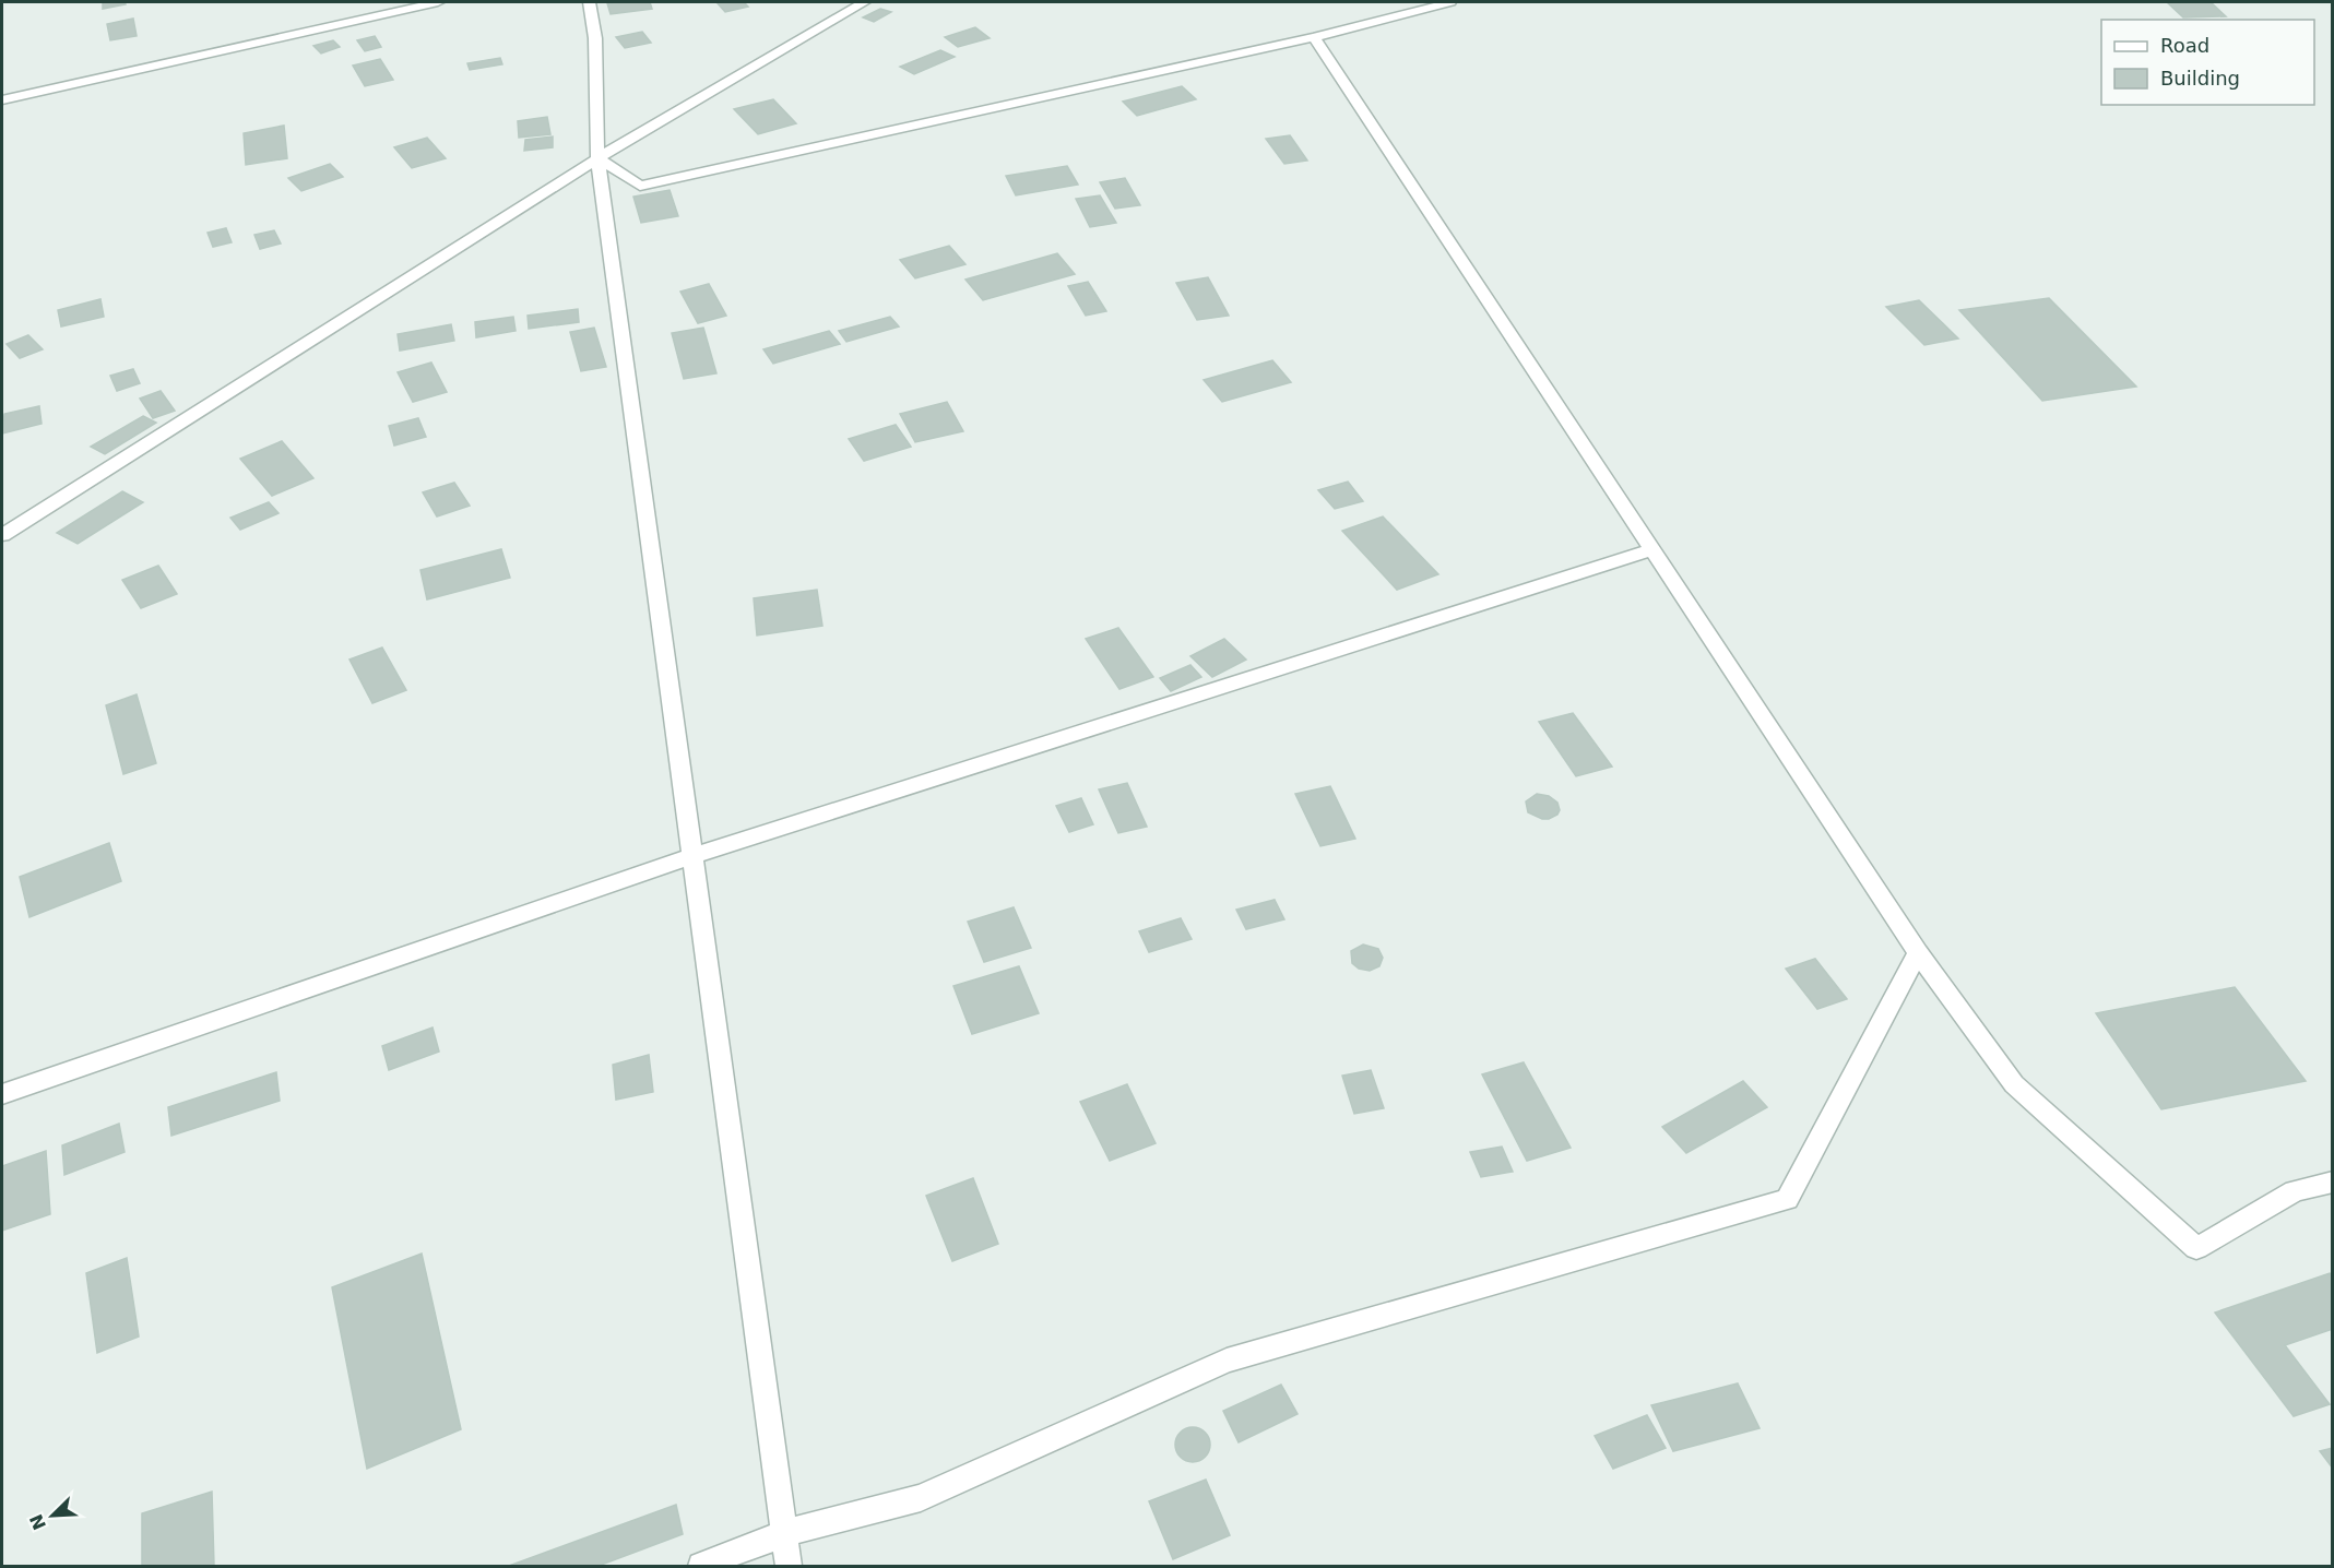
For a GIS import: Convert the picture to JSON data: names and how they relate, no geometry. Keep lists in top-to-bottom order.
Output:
{
  "legend": ["Road", "Building"],
  "north": "bottom left"
}
